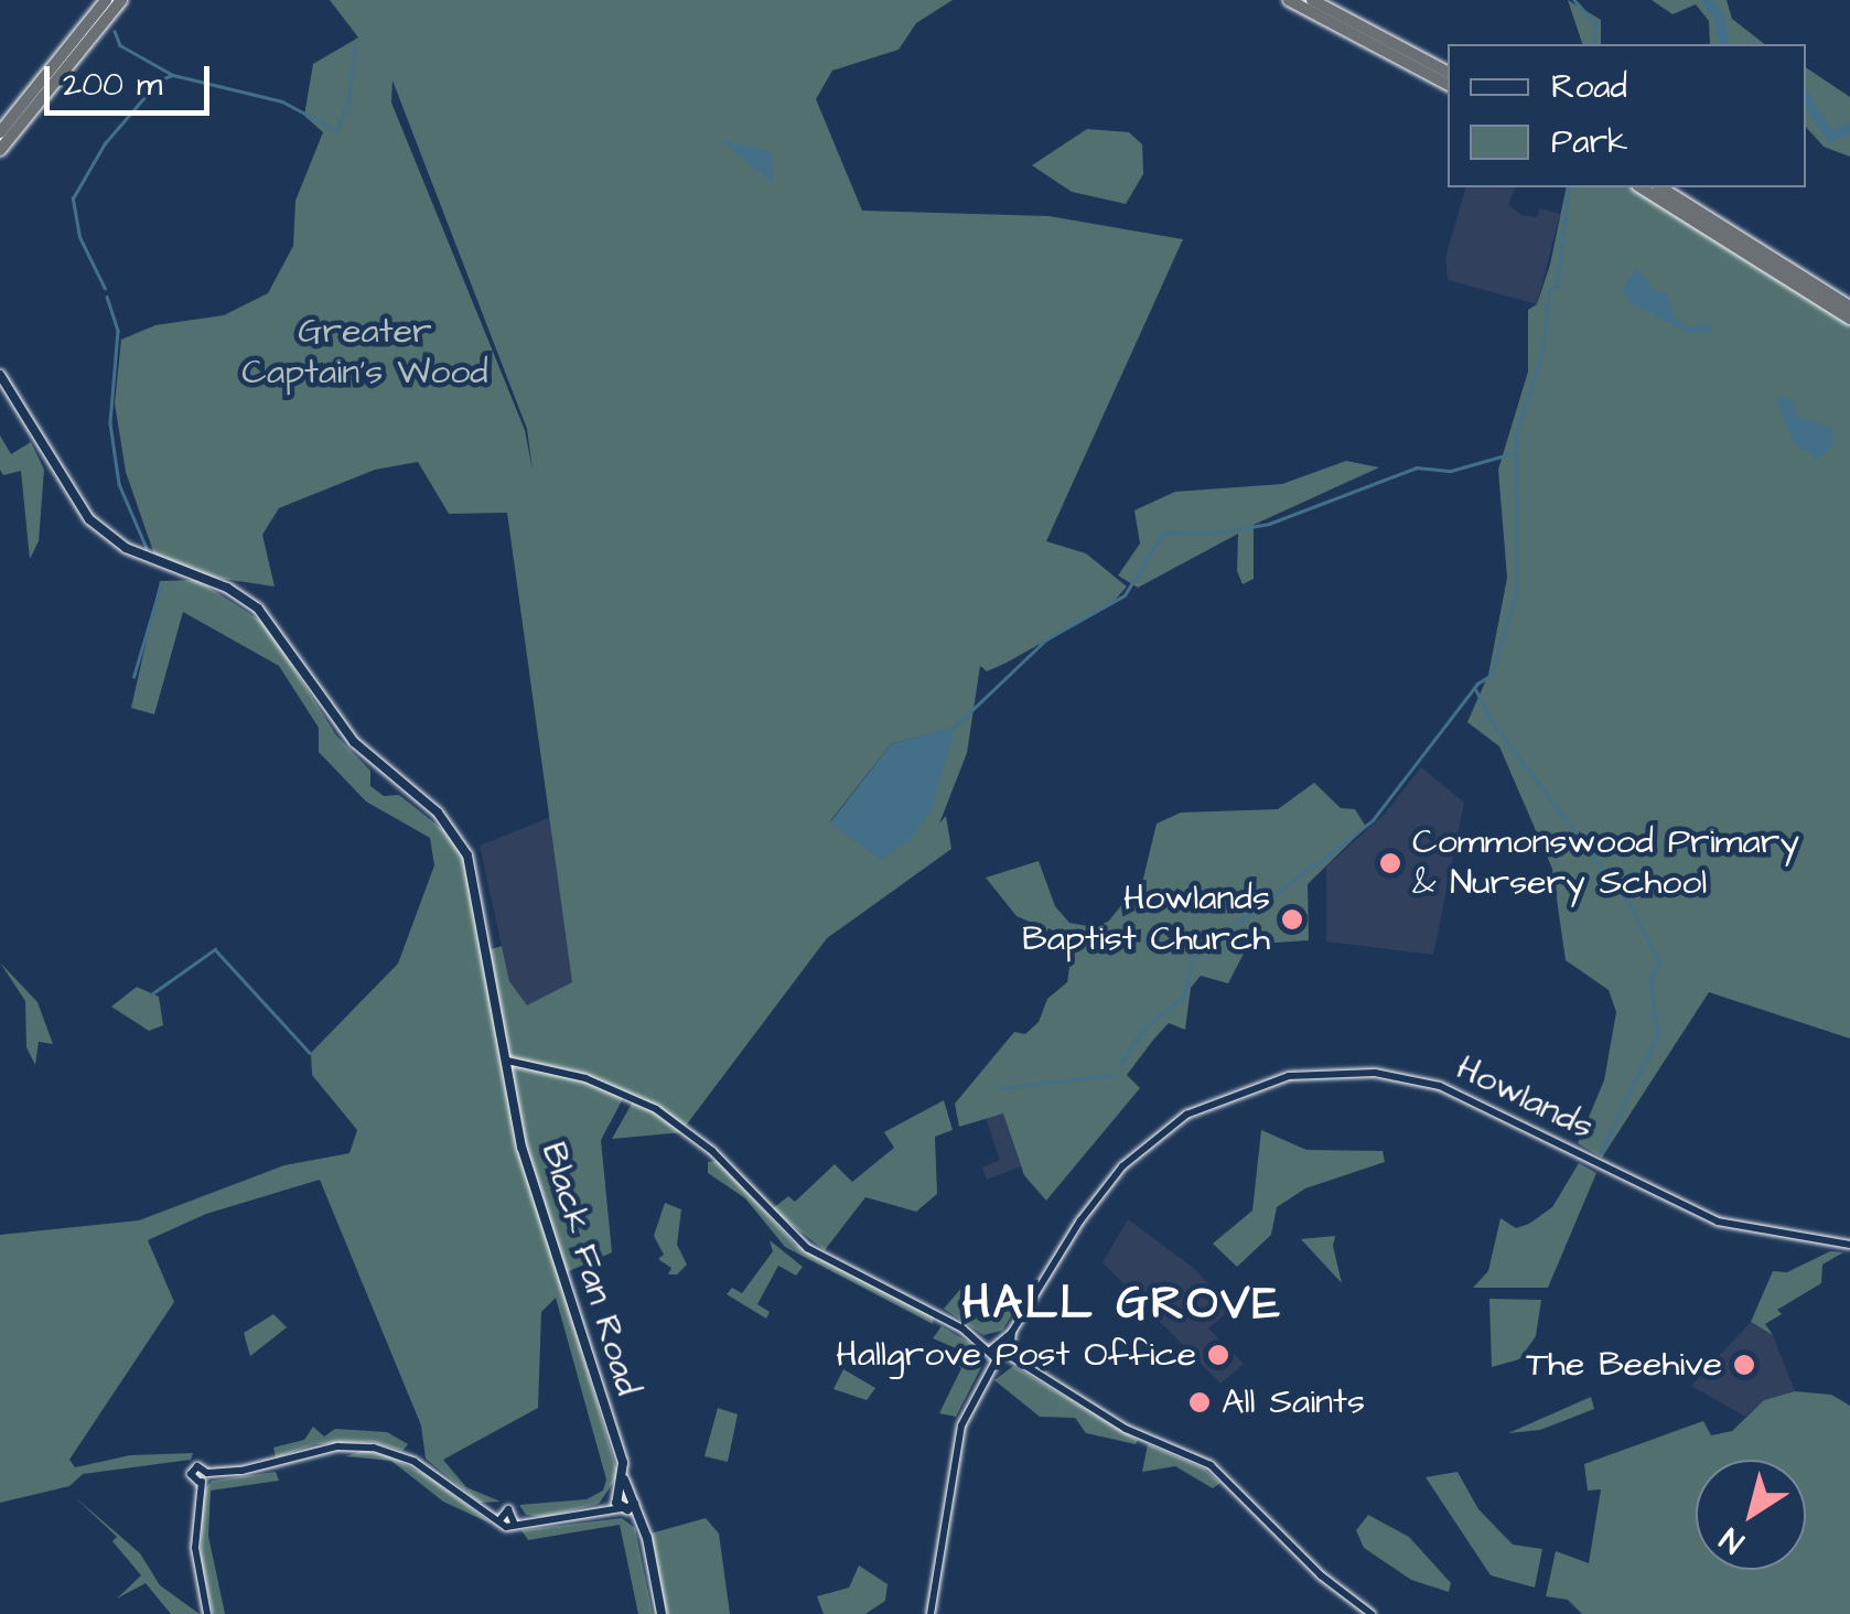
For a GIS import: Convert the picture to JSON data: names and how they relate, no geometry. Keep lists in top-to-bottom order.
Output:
{
  "streets": {
    "main road": ["Black Fan Road"],
    "street": ["Howlands"]
  },
  "districts": ["HALL GROVE"],
  "parks": ["Greater Captain's Wood"],
  "places": [
    "Commonswood Primary & Nursery School",
    "Howlands Baptist Church",
    "Hallgrove Post Office",
    "The Beehive",
    "All Saints"
  ],
  "legend": ["Road", "Park"],
  "scale_bar": "200 m",
  "north": "bottom left"
}
